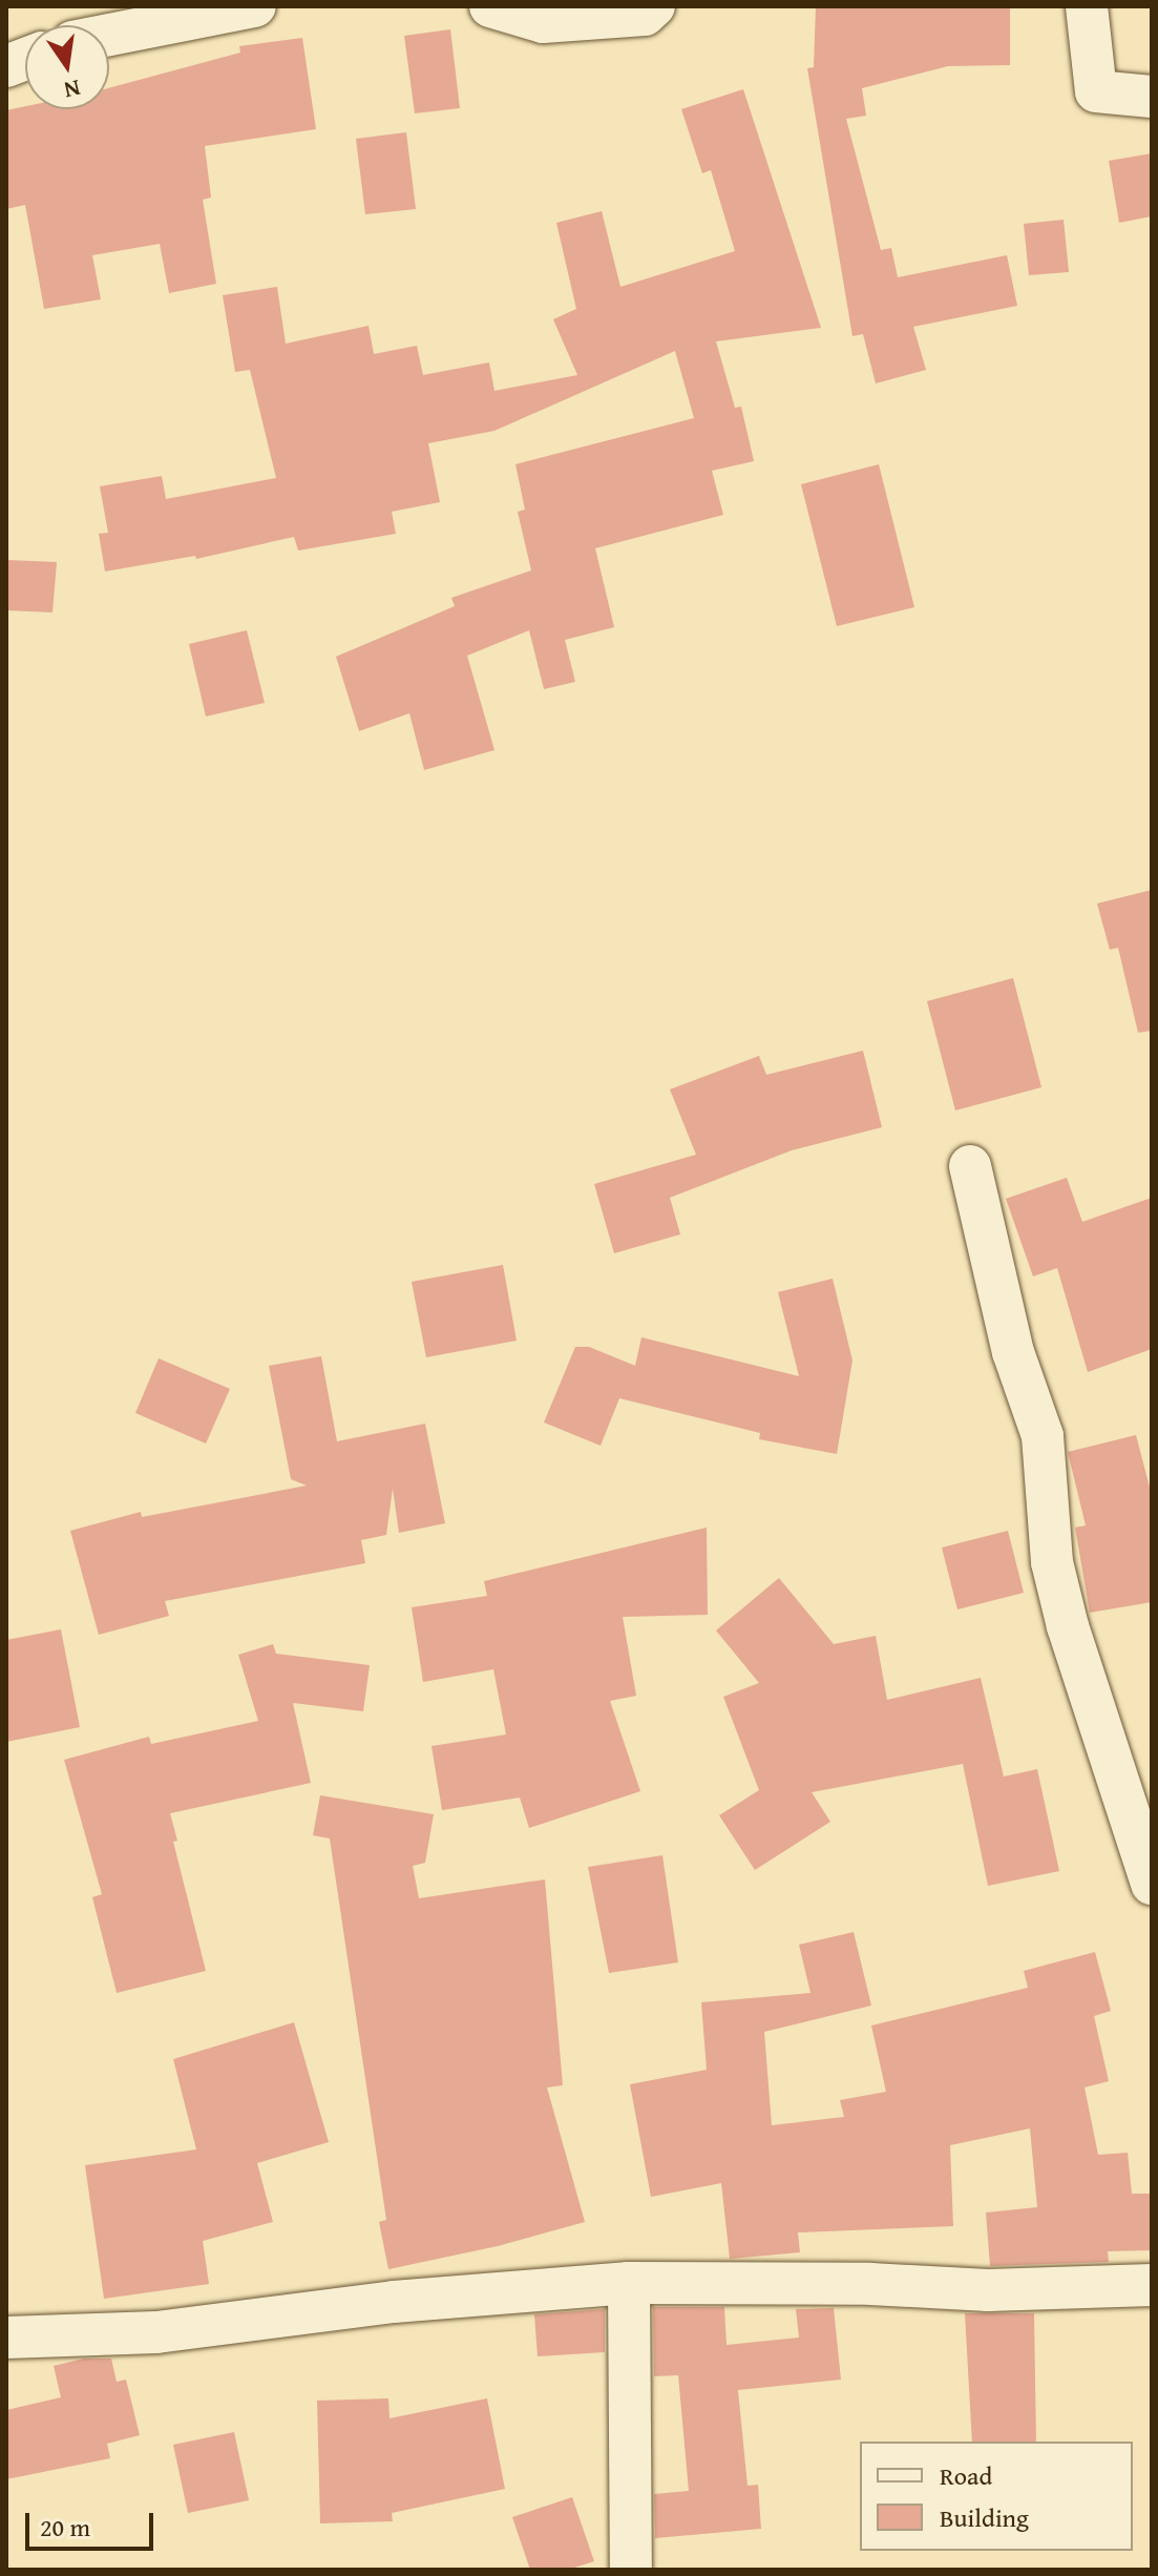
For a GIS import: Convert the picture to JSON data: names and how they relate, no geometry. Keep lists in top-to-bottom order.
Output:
{
  "legend": ["Road", "Building"],
  "scale_bar": "20 m",
  "north": "bottom"
}
